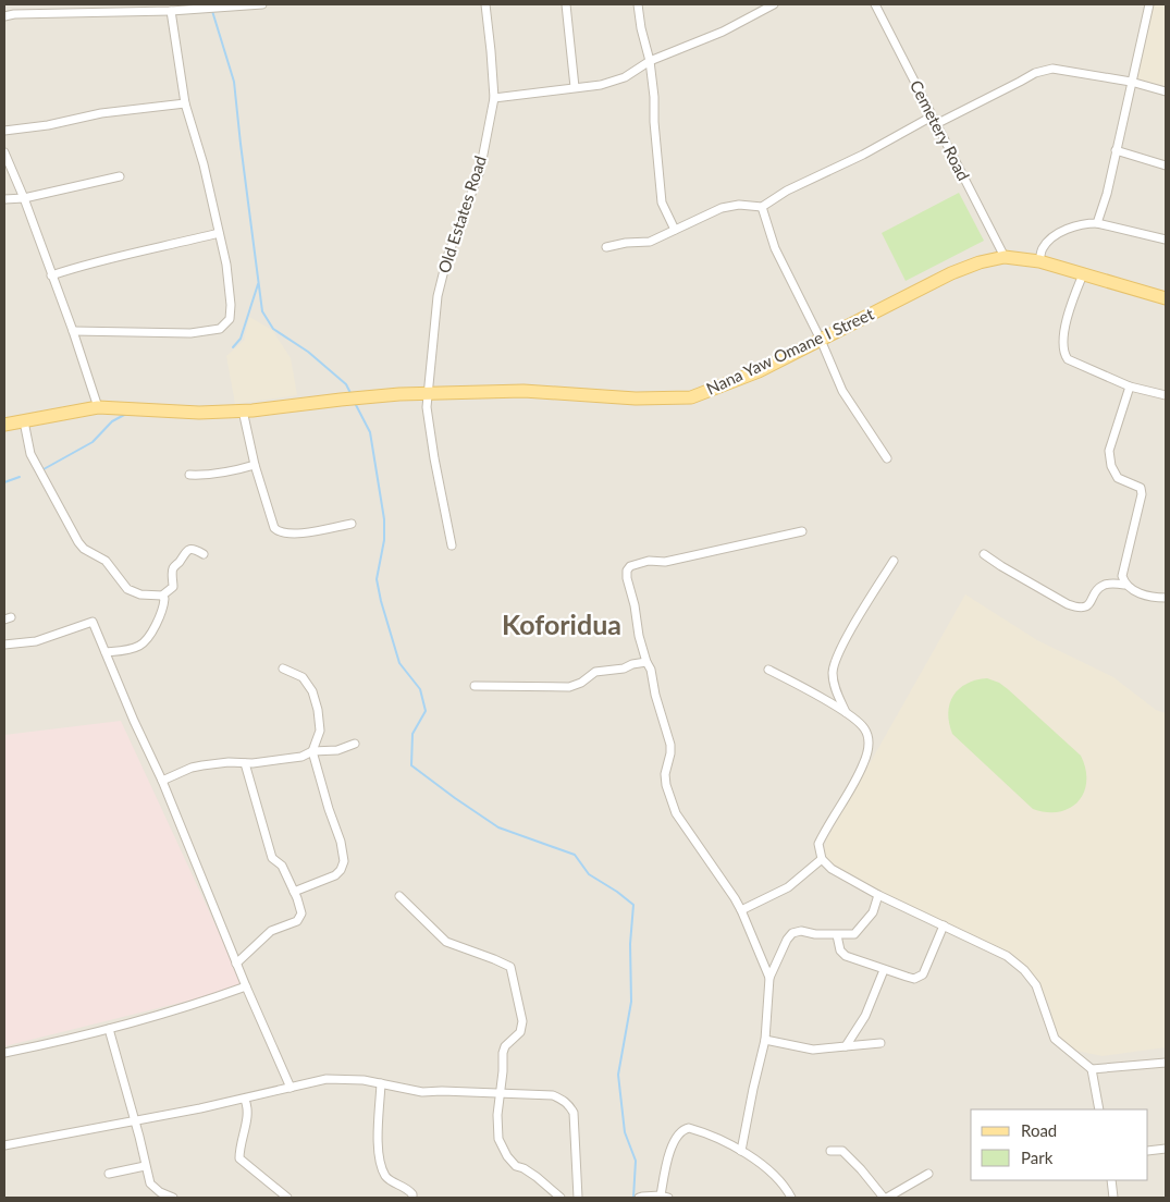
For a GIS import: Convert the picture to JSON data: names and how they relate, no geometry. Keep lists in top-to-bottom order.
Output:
{
  "streets": {
    "main road": ["Nana Yaw Omane I Street"],
    "street": ["Cemetery Road", "Old Estates Road"]
  },
  "crossings": [
    ["Cemetery Road", "Nana Yaw Omane I Street"],
    ["Old Estates Road", "Nana Yaw Omane I Street"]
  ],
  "districts": ["Koforidua"],
  "legend": ["Road", "Park"]
}
